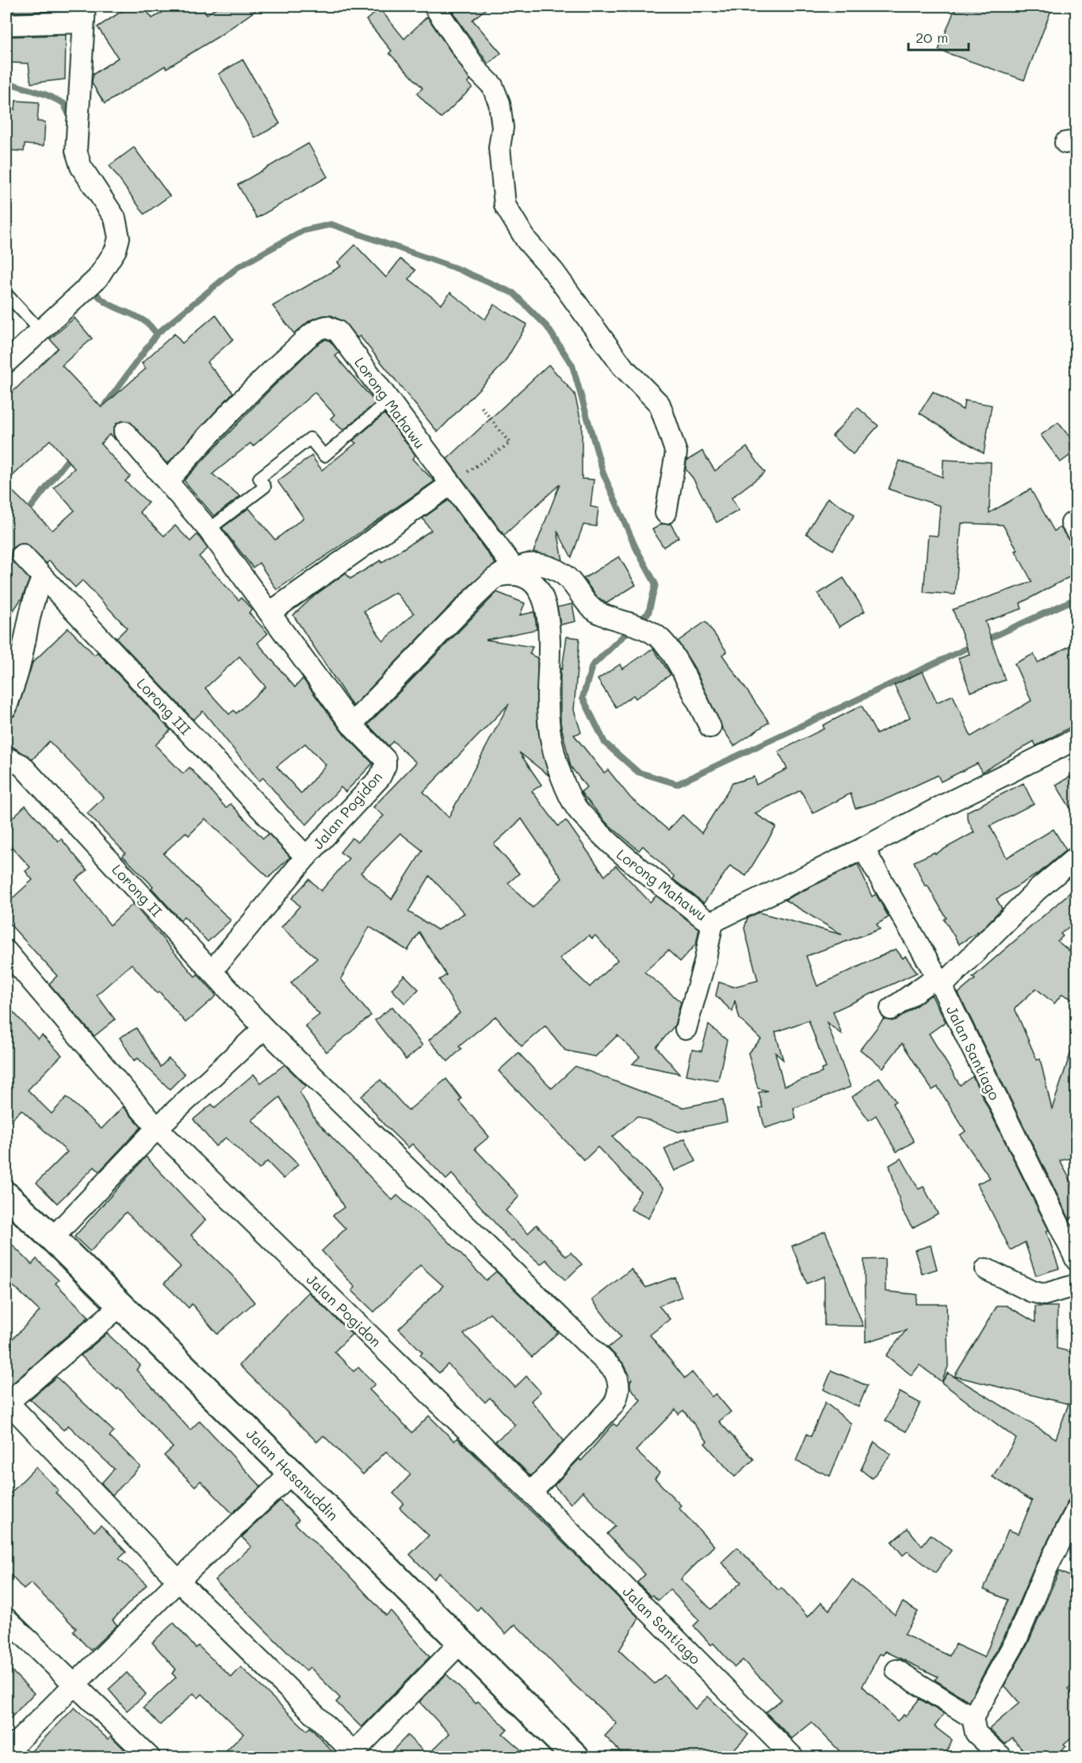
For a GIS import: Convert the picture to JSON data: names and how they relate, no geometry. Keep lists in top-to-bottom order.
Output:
{
  "streets": {
    "highway": ["Jalan Hasanuddin"],
    "street": [
      "Lorong Mahawu",
      "Lorong III",
      "Jalan Pogidon",
      "Lorong II",
      "Jalan Santiago"
    ]
  },
  "crossings": [
    ["Lorong Mahawu", "Jalan Santiago"],
    ["Lorong III", "Jalan Pogidon"],
    ["Jalan Pogidon", "Lorong II"],
    ["Jalan Pogidon", "Jalan Santiago"],
    ["Lorong II", "Jalan Santiago"]
  ],
  "scale_bar": "20 m"
}
